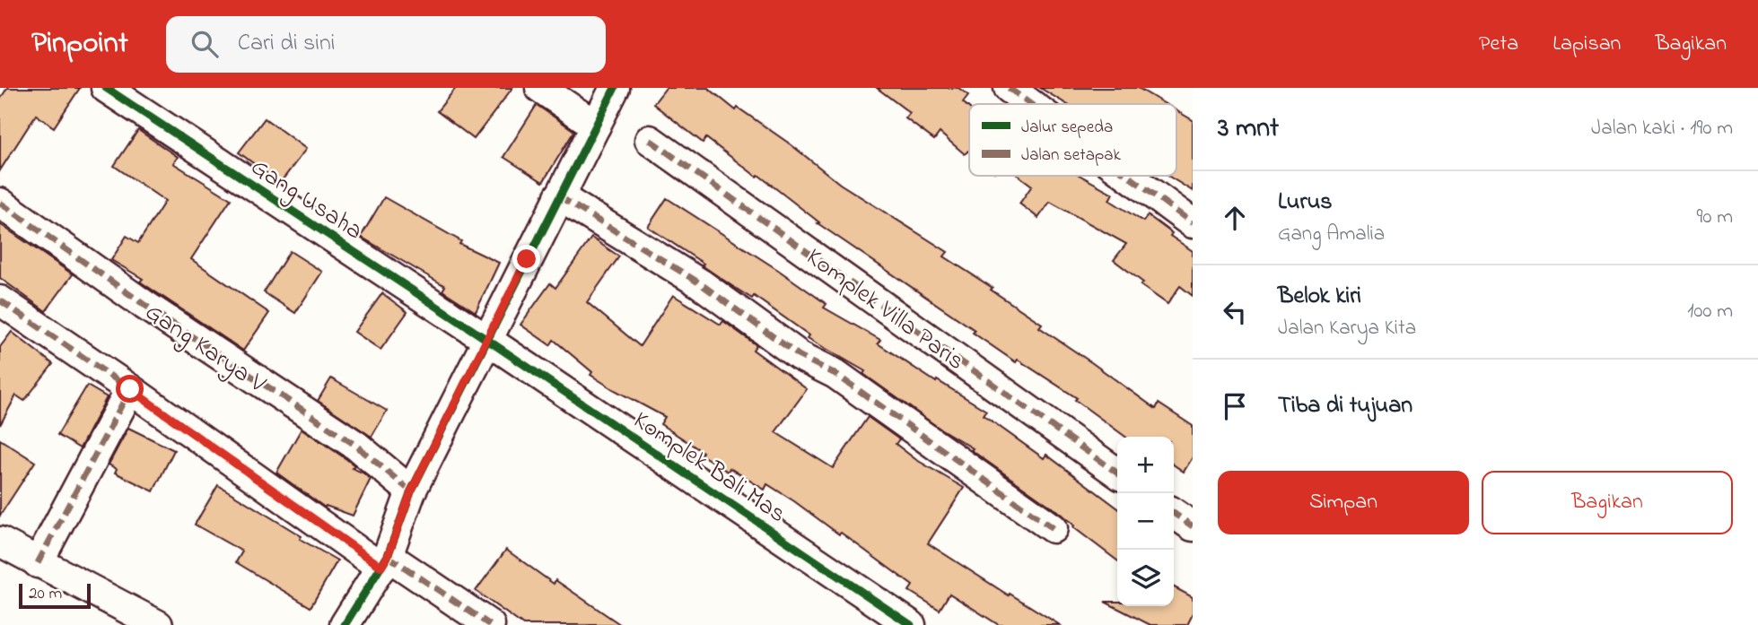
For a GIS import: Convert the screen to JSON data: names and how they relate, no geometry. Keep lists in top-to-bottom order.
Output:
{
  "streets": {
    "street": [
      "Gang Usaha",
      "Komplek Villa Paris",
      "Gang Karya V",
      "Komplek Bali Mas"
    ]
  },
  "crossings": [
    ["Gang Usaha", "Komplek Bali Mas"]
  ],
  "legend": ["Jalur sepeda", "Jalan setapak"],
  "scale_bar": "20 m",
  "page": {
    "header": "Pinpoint",
    "search": "Cari di sini",
    "nav": ["Peta", "Lapisan", "Bagikan"],
    "heading": ["3 mnt", "Jalan kaki · 190 m"],
    "list": [
      ["Lurus", "Gang Amalia", "90 m"],
      ["Belok kiri", "Jalan Karya Kita", "100 m"],
      "Tiba di tujuan"
    ],
    "map_buttons": ["+", "−"],
    "buttons": ["Simpan", "Bagikan"],
    "scale": "20 m"
  }
}
